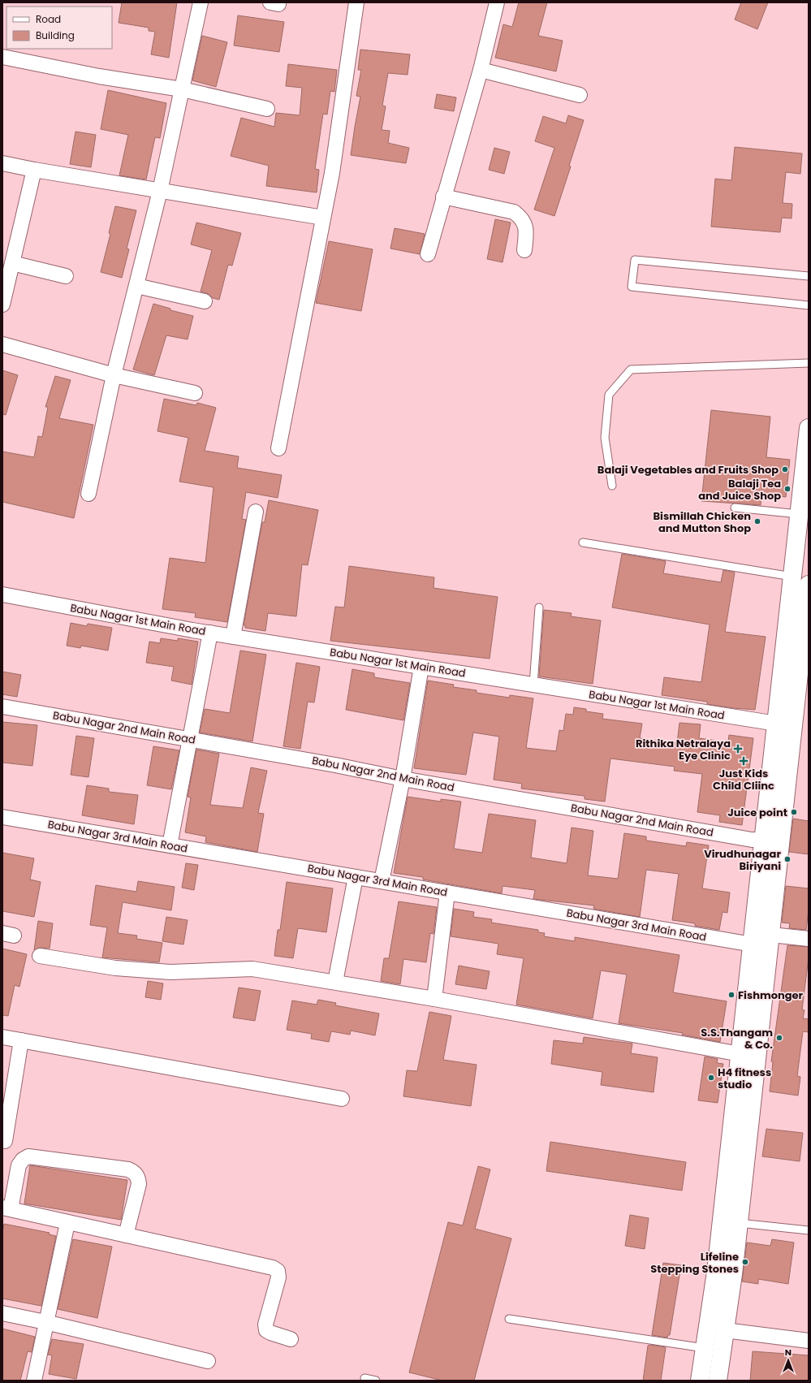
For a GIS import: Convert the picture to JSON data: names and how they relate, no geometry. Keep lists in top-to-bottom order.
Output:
{
  "streets": {
    "street": ["Babu Nagar 1st Main Road", "Babu Nagar 2nd Main Road", "Babu Nagar 3rd Main Road"]
  },
  "places": {
    "other": [
      "Balaji Vegetables and Fruits Shop",
      "Balaji Tea and Juice Shop",
      "Bismillah Chicken and Mutton Shop",
      "Juice point",
      "Virudhunagar Biriyani",
      "Fishmonger",
      "S.S.Thangam & Co.",
      "H4 fitness studio",
      "Lifeline Stepping Stones"
    ],
    "health": ["Rithika Netralaya Eye Clinic", "Just Kids Child Cliinc"]
  },
  "legend": ["Road", "Building"],
  "north": "top"
}
